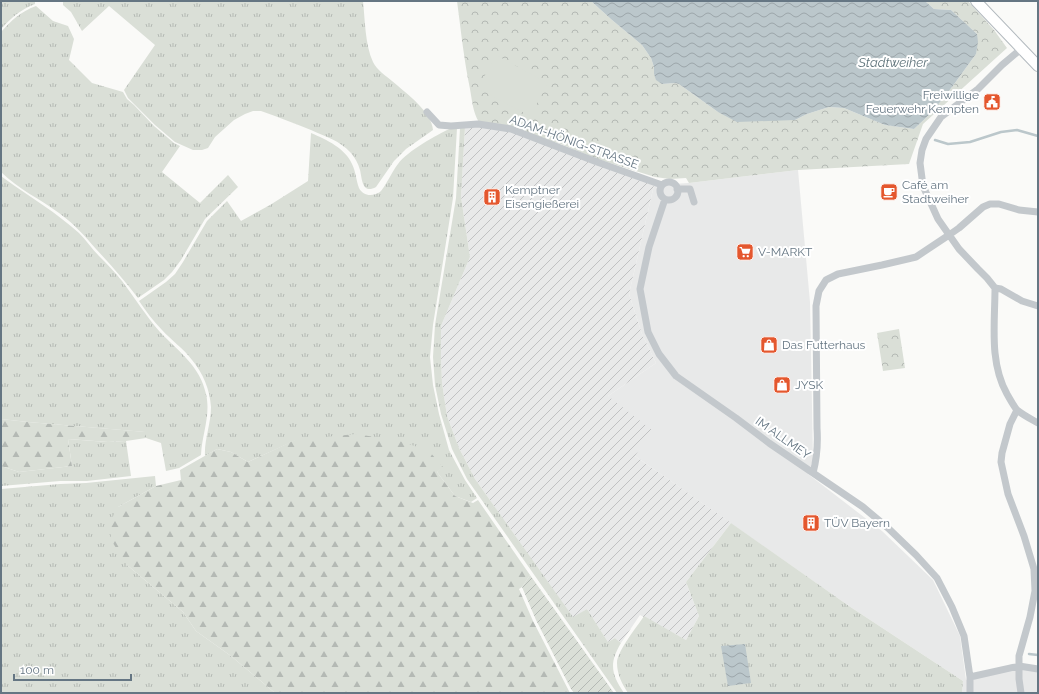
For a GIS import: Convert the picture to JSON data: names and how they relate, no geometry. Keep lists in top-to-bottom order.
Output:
{
  "streets": {
    "street": ["ADAM-HÖNIG-STRASSE", "IM ALLMEY"]
  },
  "crossings": [
    ["ADAM-HÖNIG-STRASSE", "IM ALLMEY"]
  ],
  "water": ["Stadtweiher"],
  "places": {
    "public building": ["Freiwillige Feuerwehr Kempten"],
    "cafe": ["Café am Stadtweiher"],
    "building": ["Kemptner Eisengießerei", "TÜV Bayern"],
    "supermarket": ["V-MARKT"],
    "shop": ["Das Futterhaus", "JYSK"]
  },
  "scale_bar": "100 m"
}
